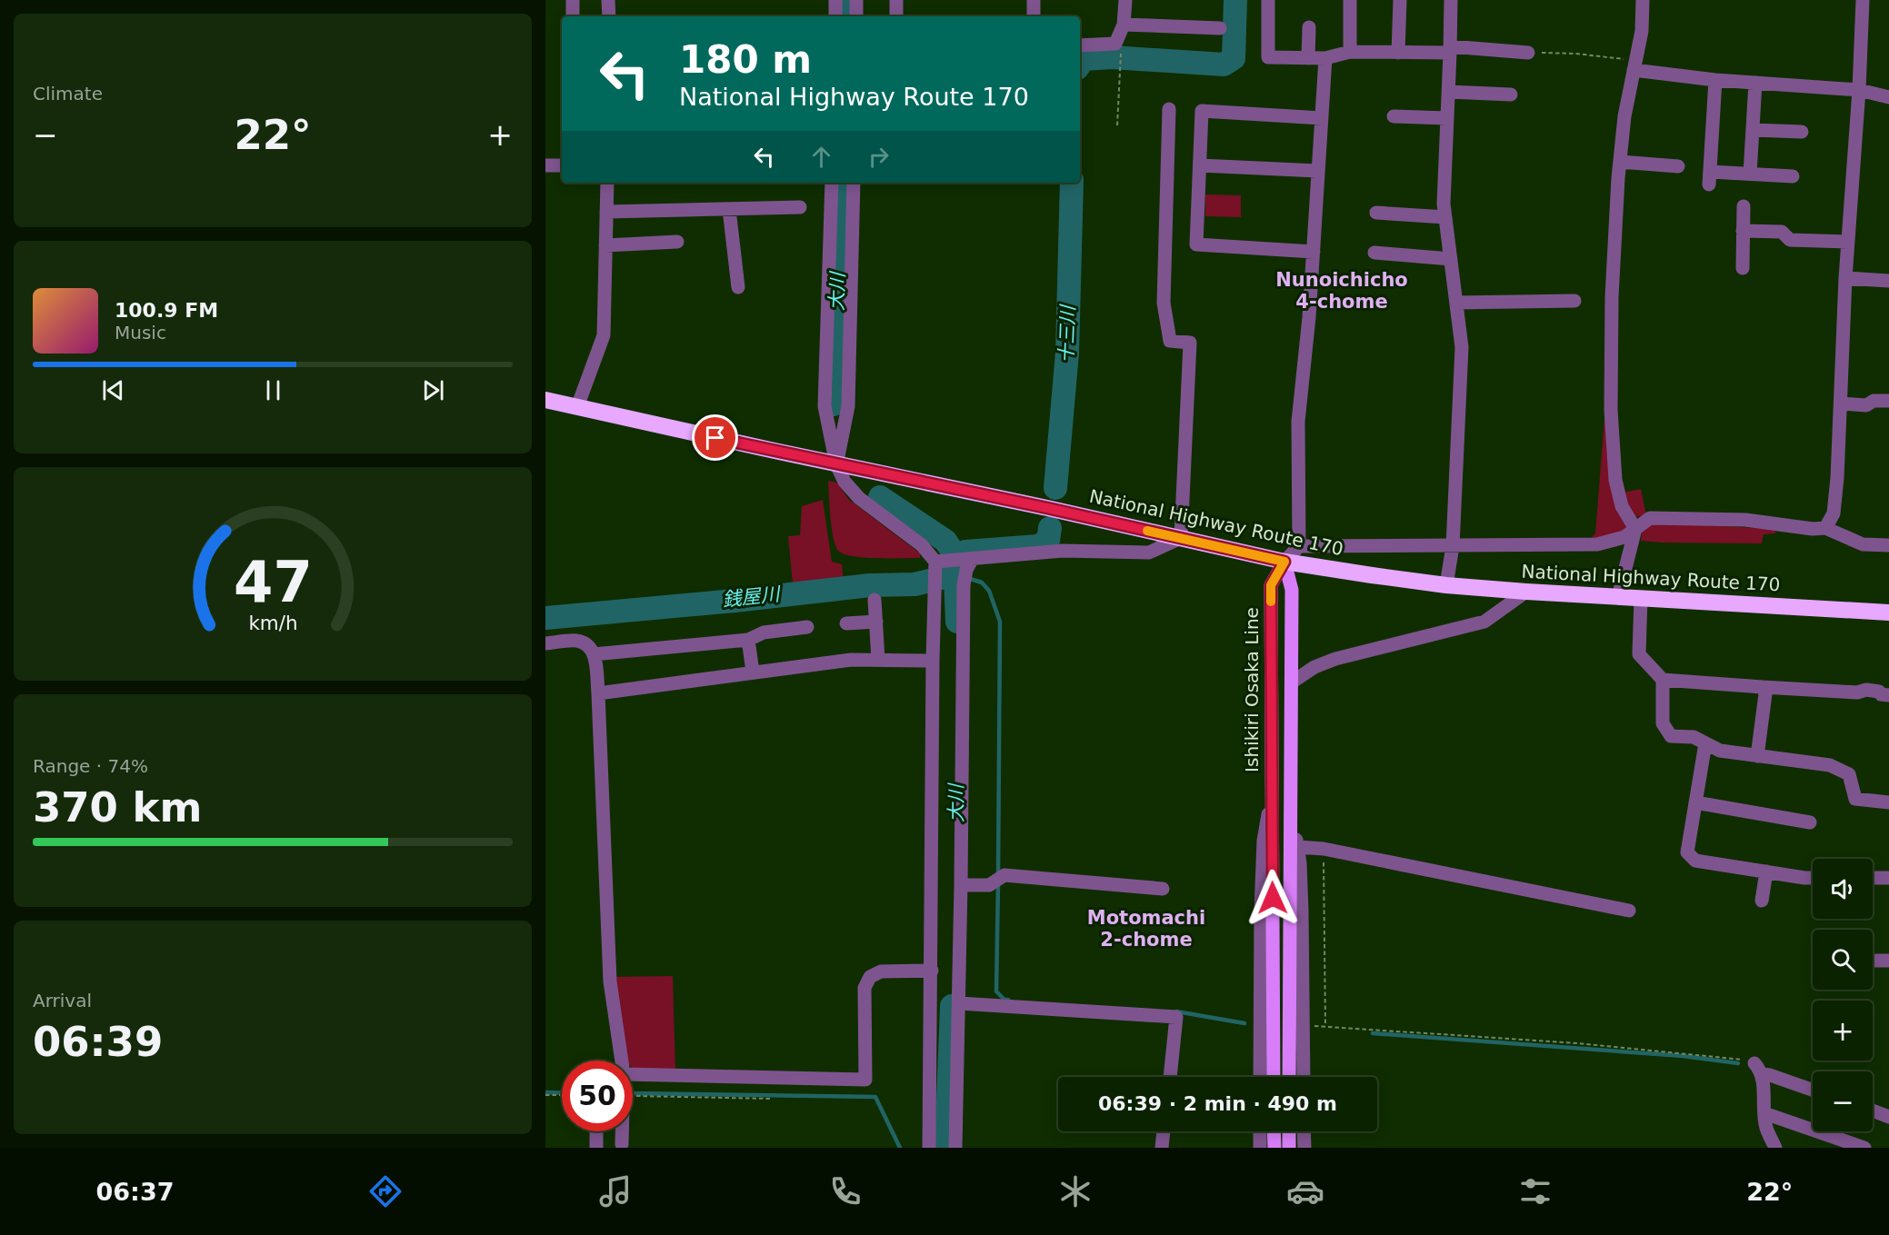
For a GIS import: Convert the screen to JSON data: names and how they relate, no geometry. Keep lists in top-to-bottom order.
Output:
{
  "streets": {
    "highway": ["National Highway Route 170"],
    "main road": ["Ishikiri Osaka Line"]
  },
  "crossings": [
    ["National Highway Route 170", "Ishikiri Osaka Line"]
  ],
  "districts": ["Nunoichicho 4-chome", "Motomachi 2-chome"],
  "water": ["大川", "十三川", "銭屋川"],
  "page": {
    "tile": [
      "Climate",
      ["Range · 74%", "370 km"],
      ["Arrival", "06:39"]
    ],
    "turn": ["180 m", "National Highway Route 170"],
    "heat": ["−", "22°", "+"],
    "song": ["100.9 FM", "Music"],
    "map_buttons": ["+", "−"],
    "limit": "50",
    "trip": "06:39 · 2 min · 490 m",
    "tabs": ["06:37", "22°"],
    "gauge": ["47", "km/h"]
  }
}
